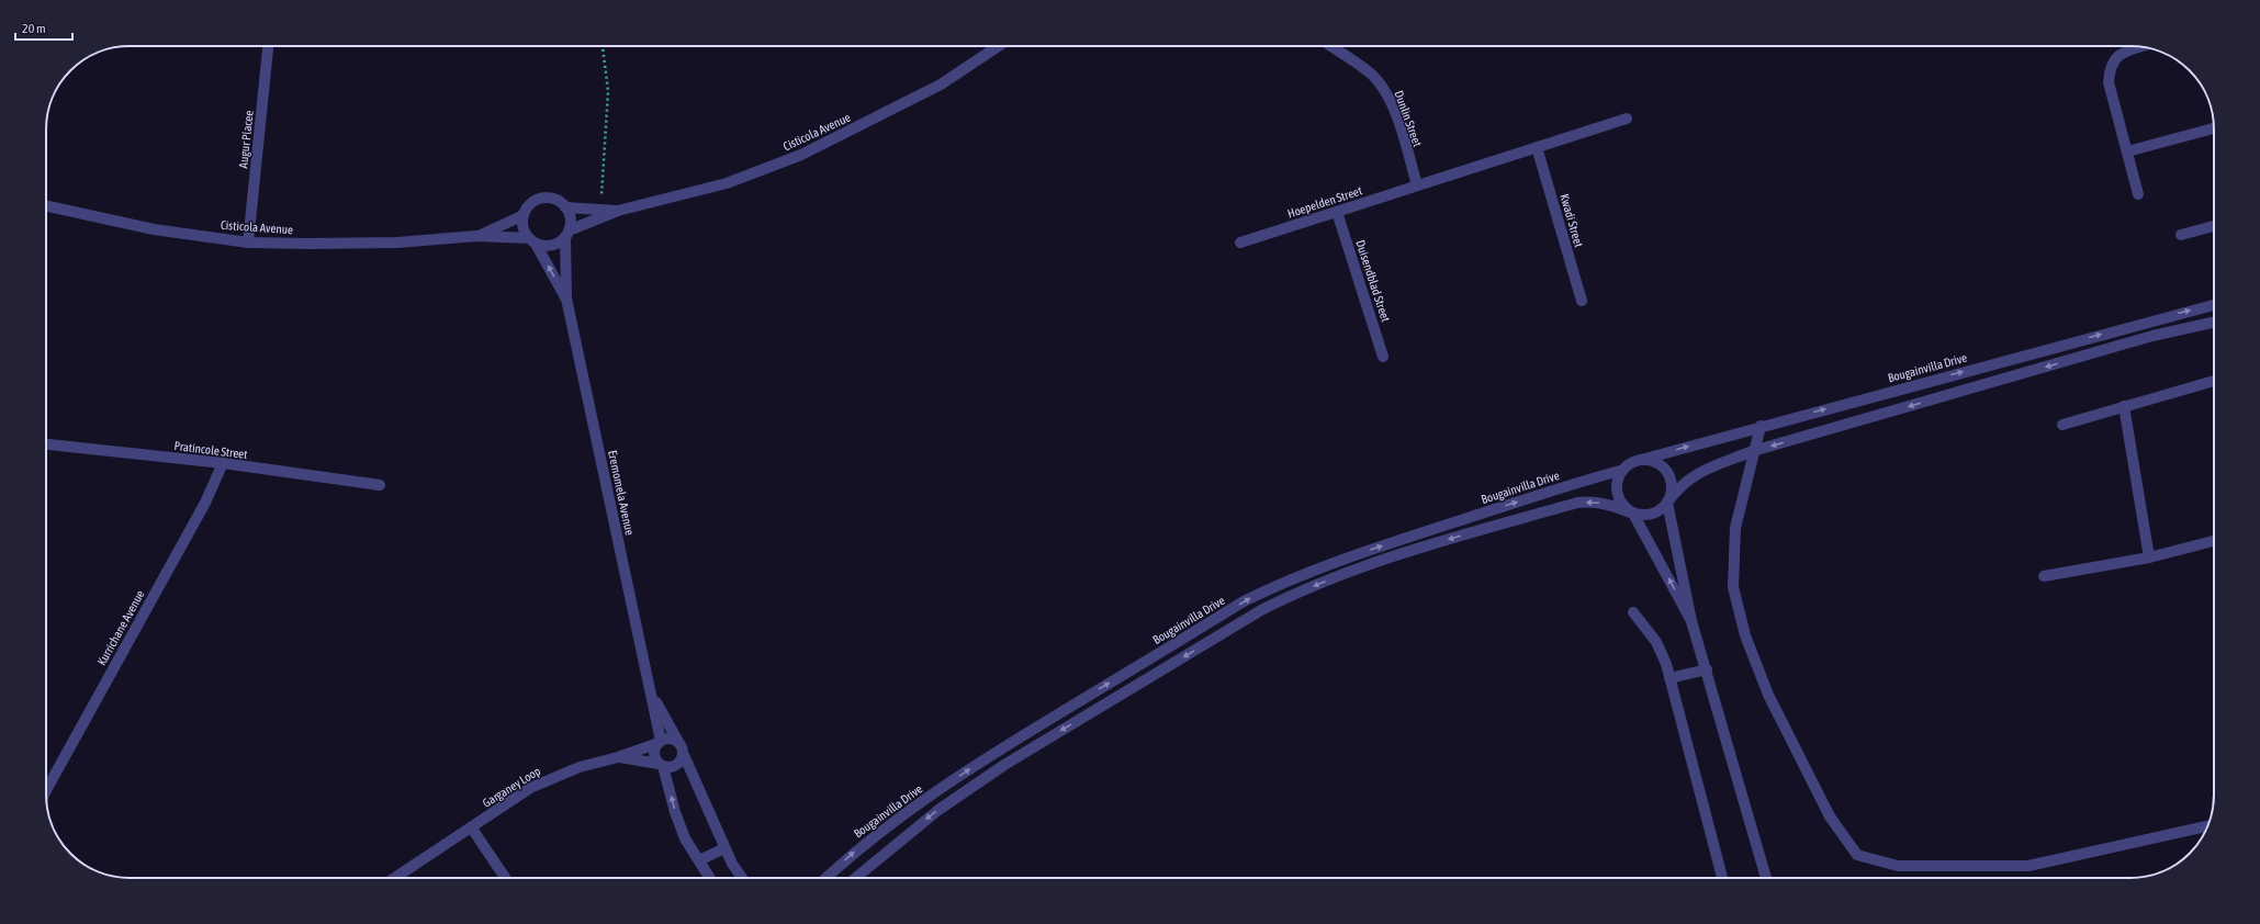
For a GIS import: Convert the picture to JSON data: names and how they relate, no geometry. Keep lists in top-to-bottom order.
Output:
{
  "streets": {
    "street": [
      "Dunlin Street",
      "Cisticola Avenue",
      "Augur Placee",
      "Hoepelden Street",
      "Kwadi Street",
      "Duisendblad Street",
      "Bougainvilla Drive",
      "Pratincole Street",
      "Eremomela Avenue",
      "Kurrichane Avenue",
      "Garganey Loop"
    ]
  },
  "crossings": [
    ["Dunlin Street", "Hoepelden Street"],
    ["Cisticola Avenue", "Augur Placee"],
    ["Cisticola Avenue", "Eremomela Avenue"],
    ["Hoepelden Street", "Duisendblad Street"],
    ["Pratincole Street", "Kurrichane Avenue"],
    ["Eremomela Avenue", "Garganey Loop"]
  ],
  "scale_bar": "20 m"
}
